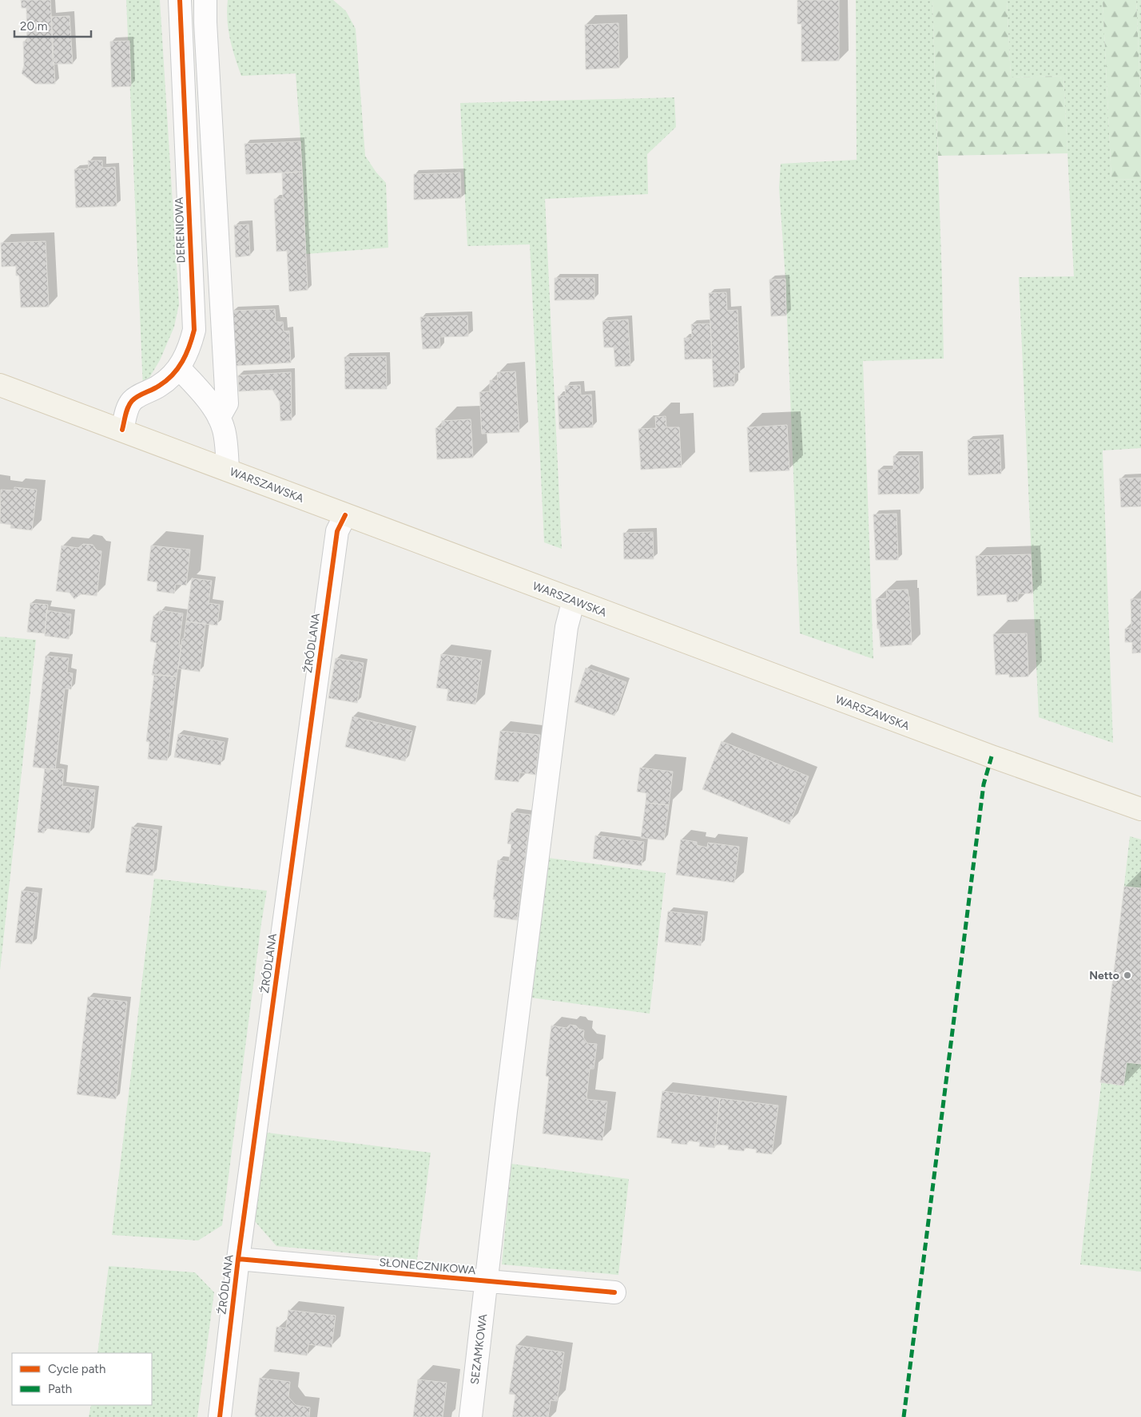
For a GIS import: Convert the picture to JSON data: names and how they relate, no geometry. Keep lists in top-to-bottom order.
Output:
{
  "streets": {
    "main road": ["WARSZAWSKA"],
    "street": [
      "DERENIOWA",
      "ŹRÓDLANA",
      "SŁONECZNIKOWA",
      "SEZAMKOWA"
    ]
  },
  "crossings": [
    ["DERENIOWA", "WARSZAWSKA"],
    ["WARSZAWSKA", "ŹRÓDLANA"],
    ["WARSZAWSKA", "SEZAMKOWA"],
    ["ŹRÓDLANA", "SŁONECZNIKOWA"],
    ["SŁONECZNIKOWA", "SEZAMKOWA"]
  ],
  "places": ["Netto"],
  "legend": ["Cycle path", "Path"],
  "scale_bar": "20 m"
}
